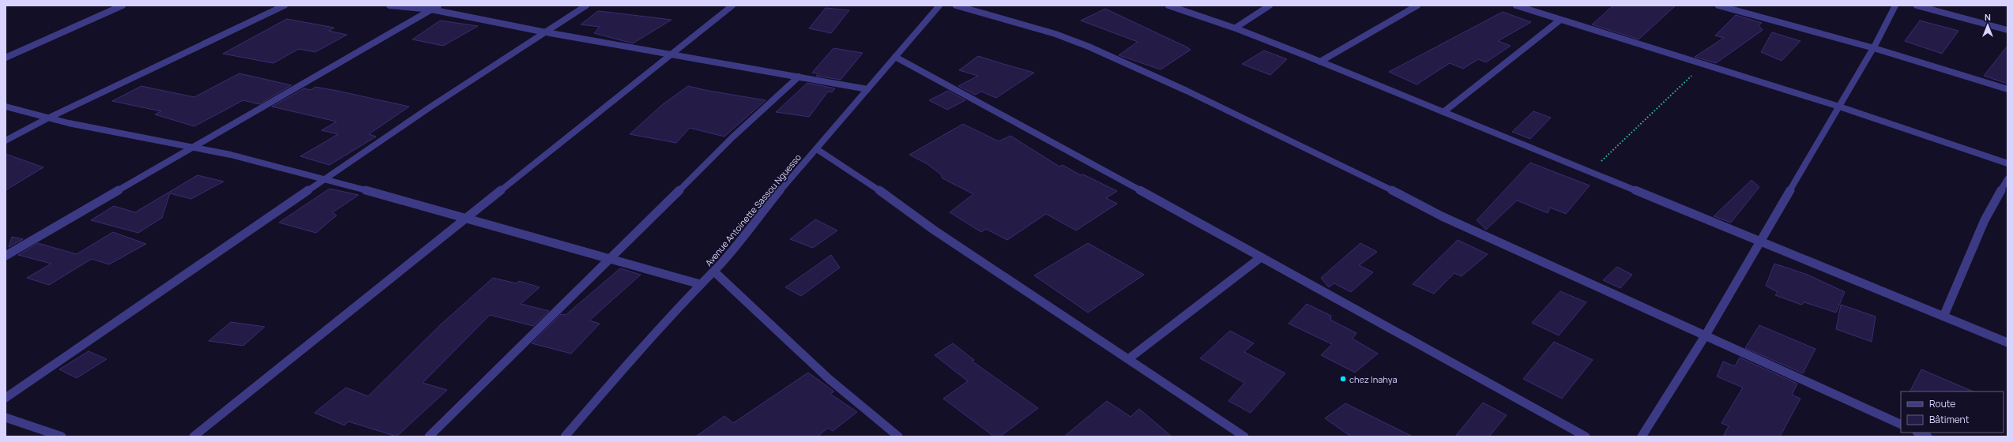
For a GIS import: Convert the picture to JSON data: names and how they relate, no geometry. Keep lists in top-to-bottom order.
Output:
{
  "streets": {
    "street": ["Avenue Antoinette Sassou Nguesso"]
  },
  "places": ["chez Inahya"],
  "legend": ["Route", "Bâtiment"],
  "north": "top"
}
